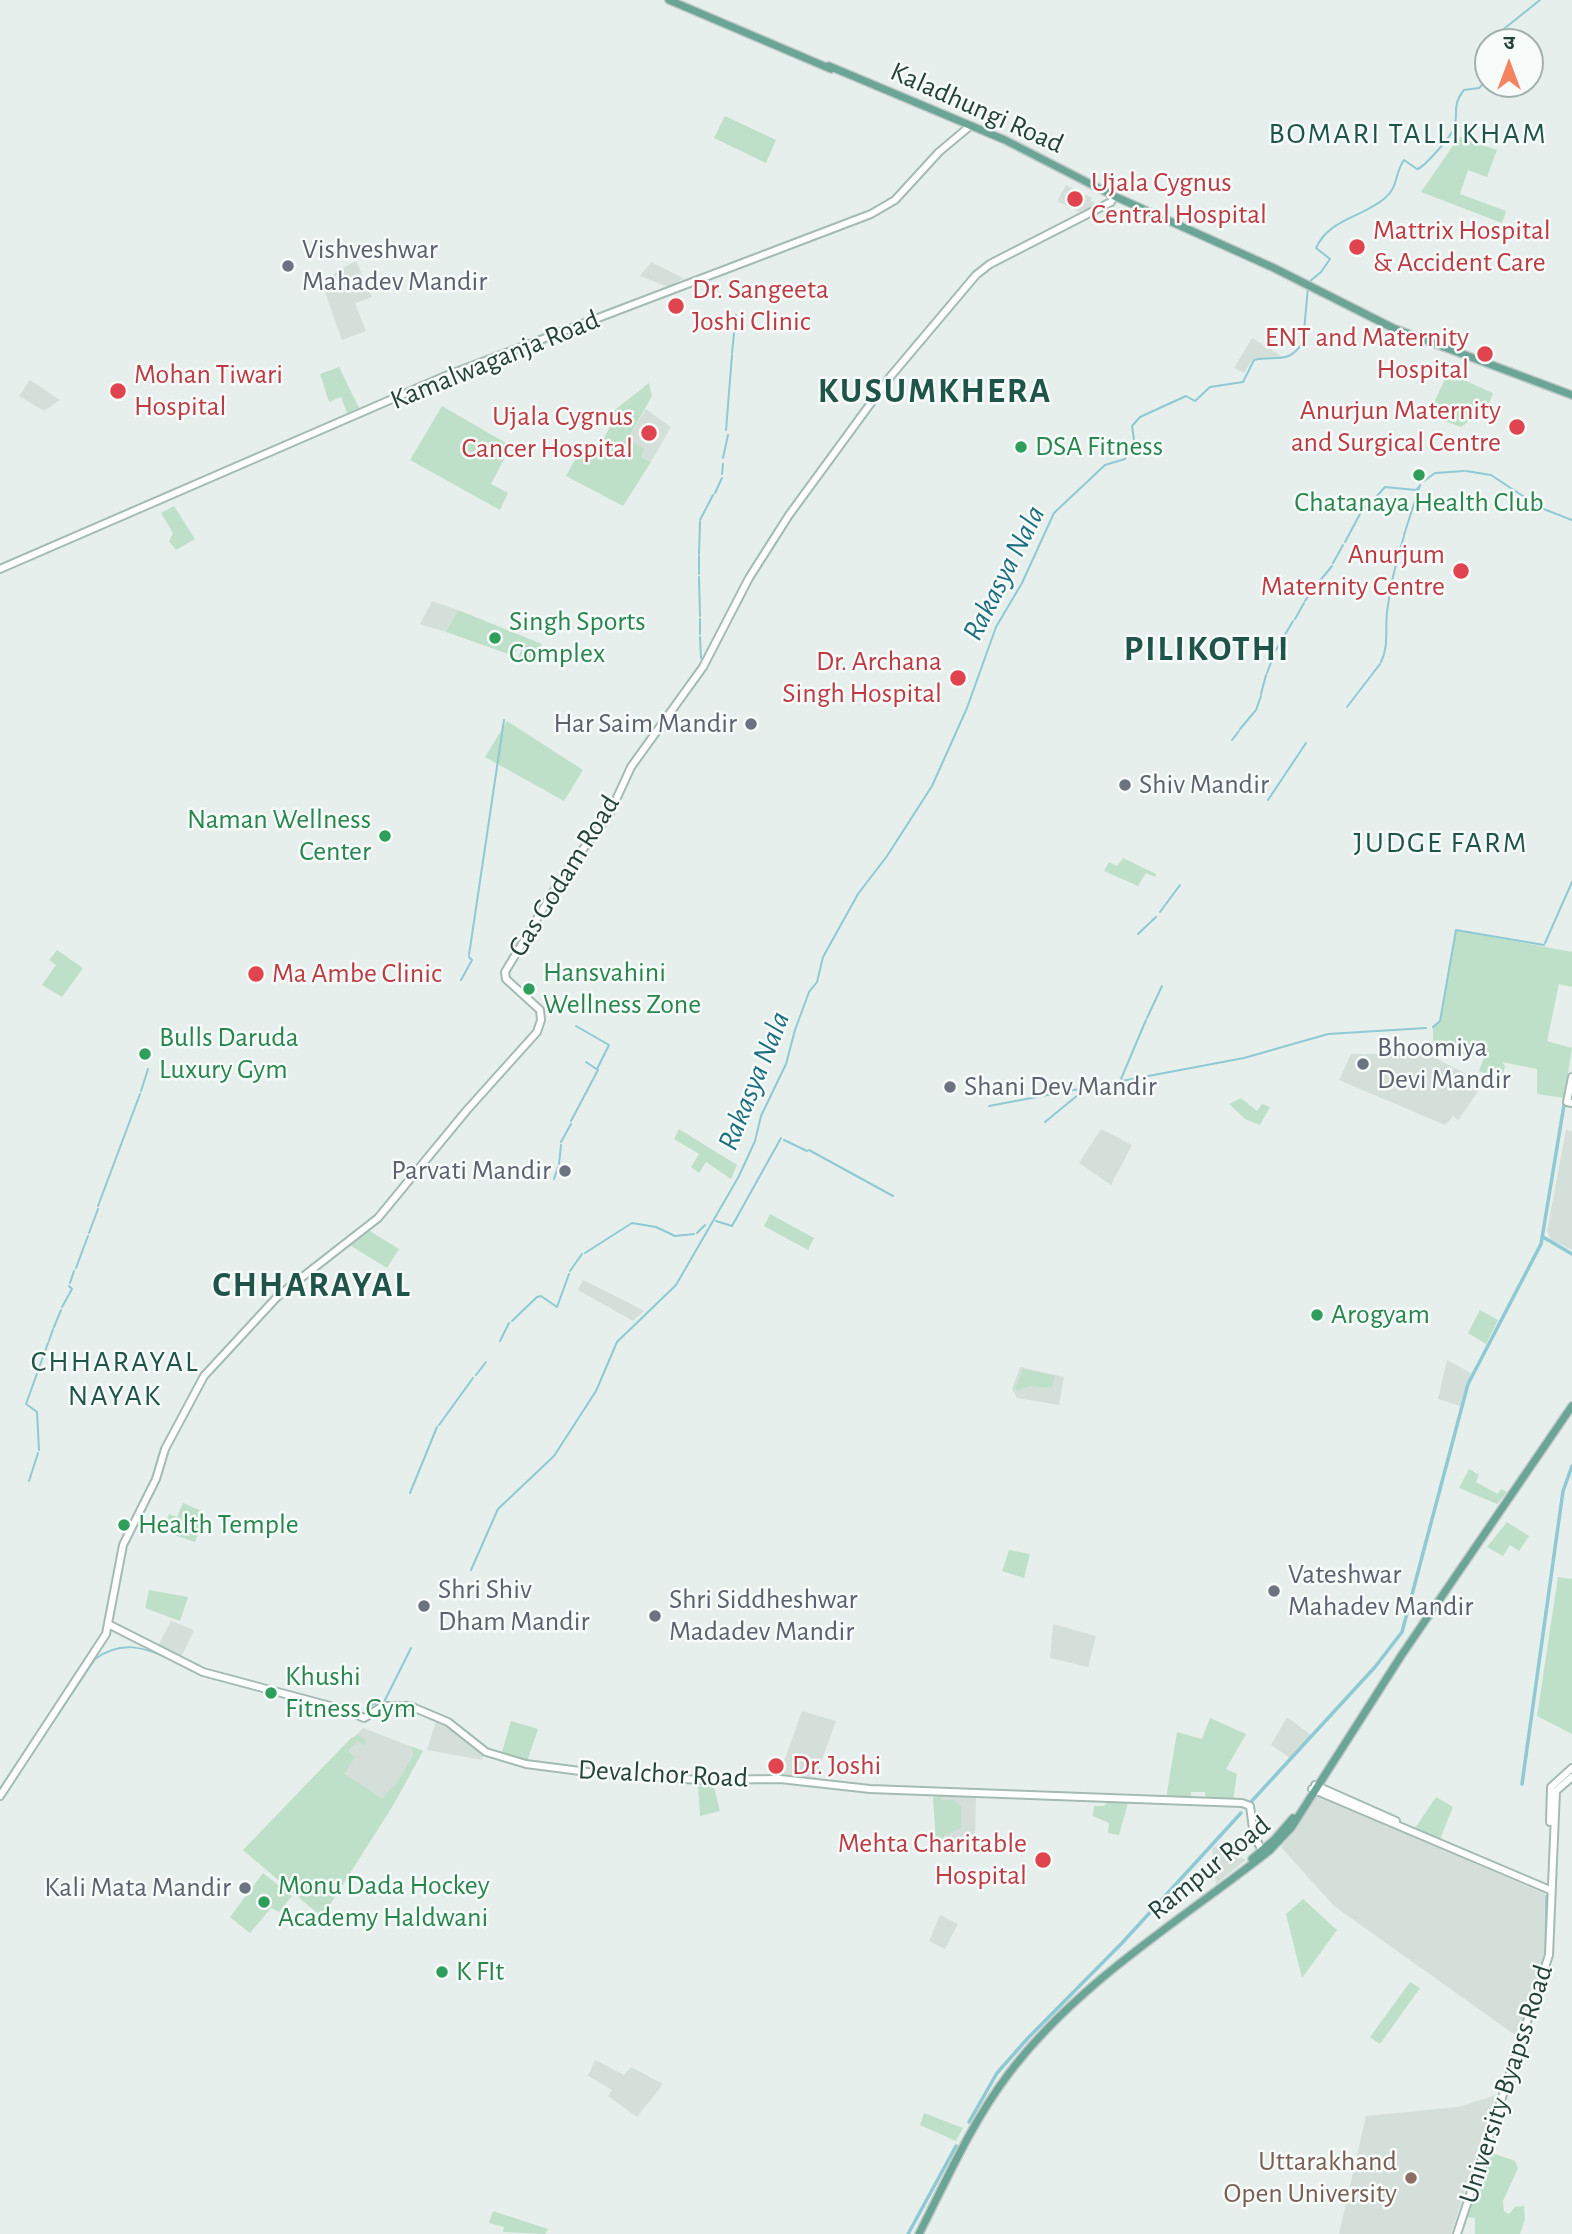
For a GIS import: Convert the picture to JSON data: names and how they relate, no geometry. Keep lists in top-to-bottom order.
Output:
{
  "streets": {
    "main road": [
      "Kaladhungi Road",
      "Kamalwaganja Road",
      "Gas Godam Road",
      "Devalchor Road",
      "University Byapss Road"
    ]
  },
  "crossings": [
    ["Kaladhungi Road", "Kamalwaganja Road"],
    ["Kaladhungi Road", "Gas Godam Road"],
    ["Gas Godam Road", "Devalchor Road"]
  ],
  "districts": [
    "BOMARI TALLIKHAM",
    "KUSUMKHERA",
    "PILIKOTHI",
    "JUDGE FARM",
    "CHHARAYAL",
    "CHHARAYAL NAYAK"
  ],
  "water": ["Rakasya Nala"],
  "places": [
    "Ujala Cygnus Central Hospital",
    "Mattrix Hospital & Accident Care",
    "Vishveshwar Mahadev Mandir",
    "Dr. Sangeeta Joshi Clinic",
    "ENT and Maternity Hospital",
    "Mohan Tiwari Hospital",
    "Anurjun Maternity and Surgical Centre",
    "Ujala Cygnus Cancer Hospital",
    "DSA Fitness",
    "Chatanaya Health Club",
    "Anurjum Maternity Centre",
    "Singh Sports Complex",
    "Dr. Archana Singh Hospital",
    "Har Saim Mandir",
    "Shiv Mandir",
    "Naman Wellness Center",
    "Ma Ambe Clinic",
    "Hansvahini Wellness Zone",
    "Bulls Daruda Luxury Gym",
    "Bhoomiya Devi Mandir",
    "Shani Dev Mandir",
    "Parvati Mandir",
    "Arogyam",
    "Health Temple",
    "Vateshwar Mahadev Mandir",
    "Shri Shiv Dham Mandir",
    "Shri Siddheshwar Madadev Mandir",
    "Khushi Fitness Gym",
    "Dr. Joshi",
    "Mehta Charitable Hospital",
    "Kali Mata Mandir",
    "Monu Dada Hockey Academy Haldwani",
    "K FIt",
    "Uttarakhand Open University"
  ],
  "north": "top"
}
